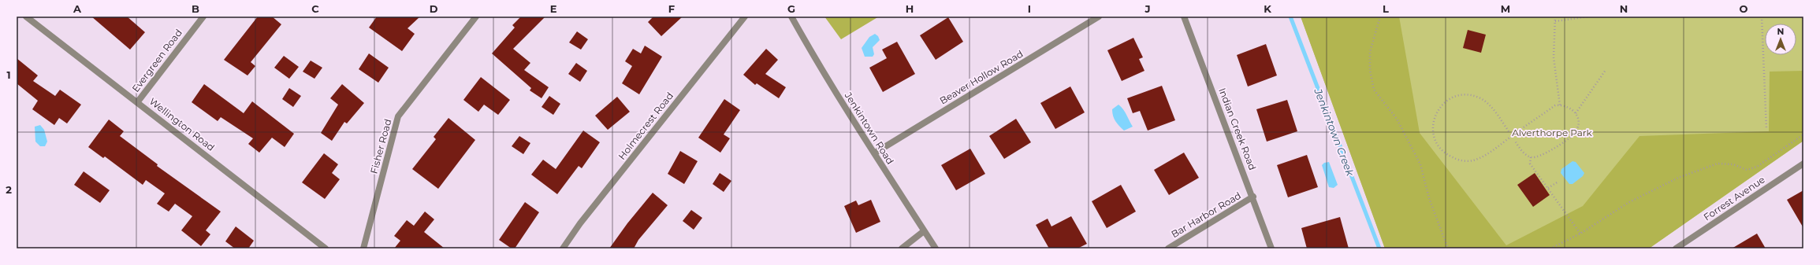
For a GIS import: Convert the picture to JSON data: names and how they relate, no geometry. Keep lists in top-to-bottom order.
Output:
{
  "streets": {
    "street": [
      "Evergreen Road",
      "Beaver Hollow Road",
      "Wellington Road",
      "Holmecrest Road",
      "Jenkintown Road",
      "Indian Creek Road",
      "Fisher Road",
      "Forrest Avenue",
      "Bar Harbor Road"
    ]
  },
  "crossings": [
    ["Evergreen Road", "Wellington Road"],
    ["Beaver Hollow Road", "Jenkintown Road"],
    ["Indian Creek Road", "Bar Harbor Road"]
  ],
  "water": ["Jenkintown Creek"],
  "parks": ["Alverthorpe Park"],
  "north": "top",
  "grid": {
    "columns": [
      "A",
      "B",
      "C",
      "D",
      "E",
      "F",
      "G",
      "H",
      "I",
      "J",
      "K",
      "L",
      "M",
      "N",
      "O"
    ],
    "rows": ["1", "2"]
  }
}
